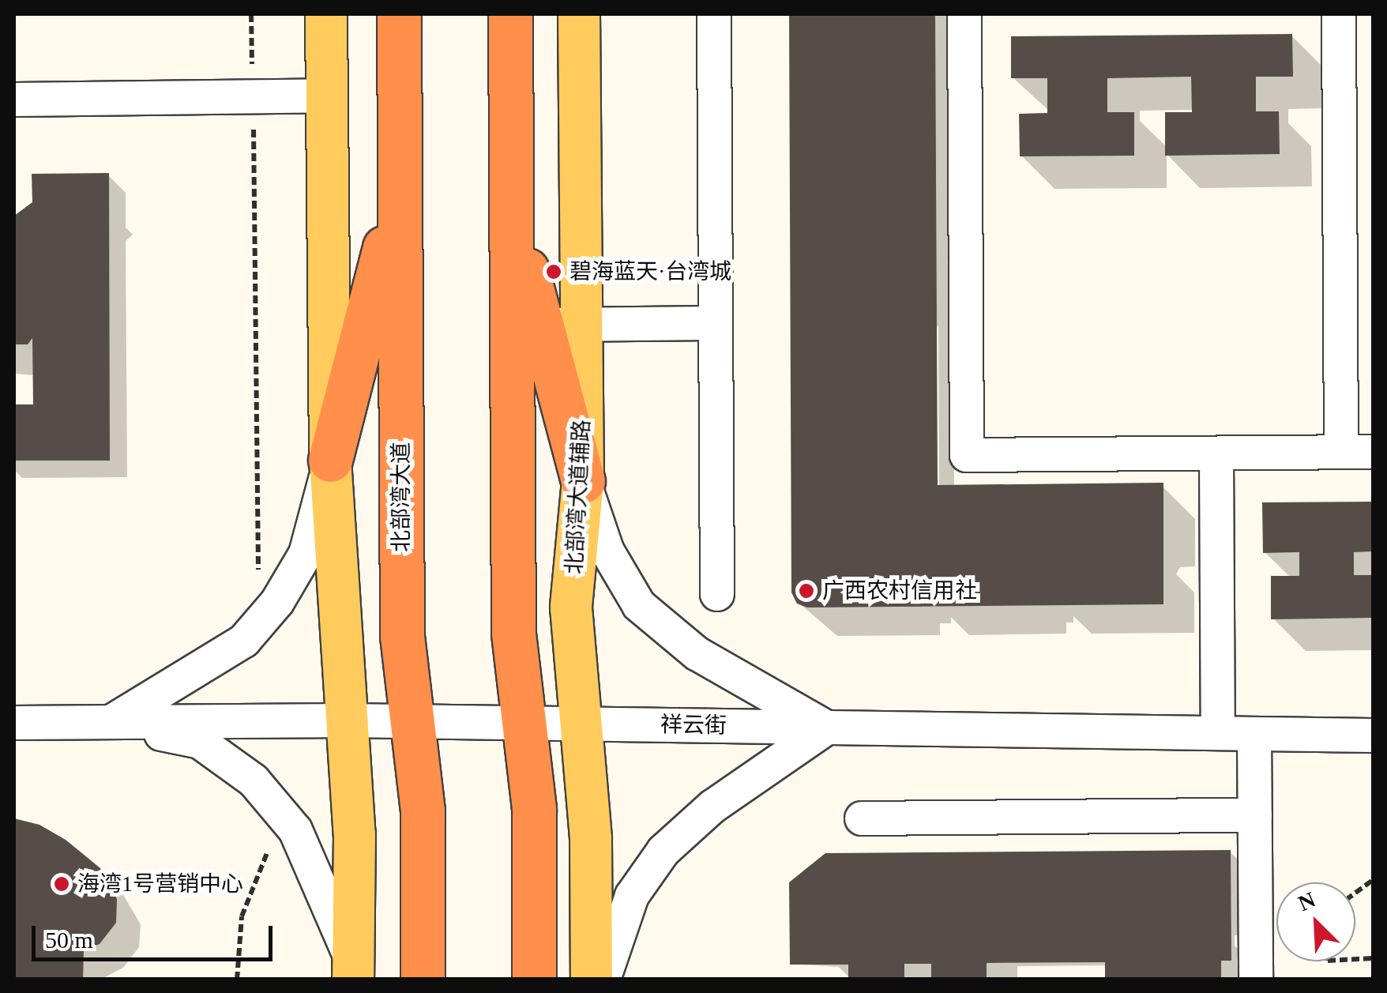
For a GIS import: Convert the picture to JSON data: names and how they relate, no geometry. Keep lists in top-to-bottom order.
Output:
{
  "streets": {
    "highway": ["北部湾大道"],
    "main road": ["北部湾大道辅路"],
    "street": ["祥云街"]
  },
  "crossings": [
    ["北部湾大道", "祥云街"],
    ["北部湾大道辅路", "祥云街"]
  ],
  "places": ["碧海蓝天·台湾城", "广西农村信用社", "海湾1号营销中心"],
  "scale_bar": "50 m",
  "north": "top left"
}
